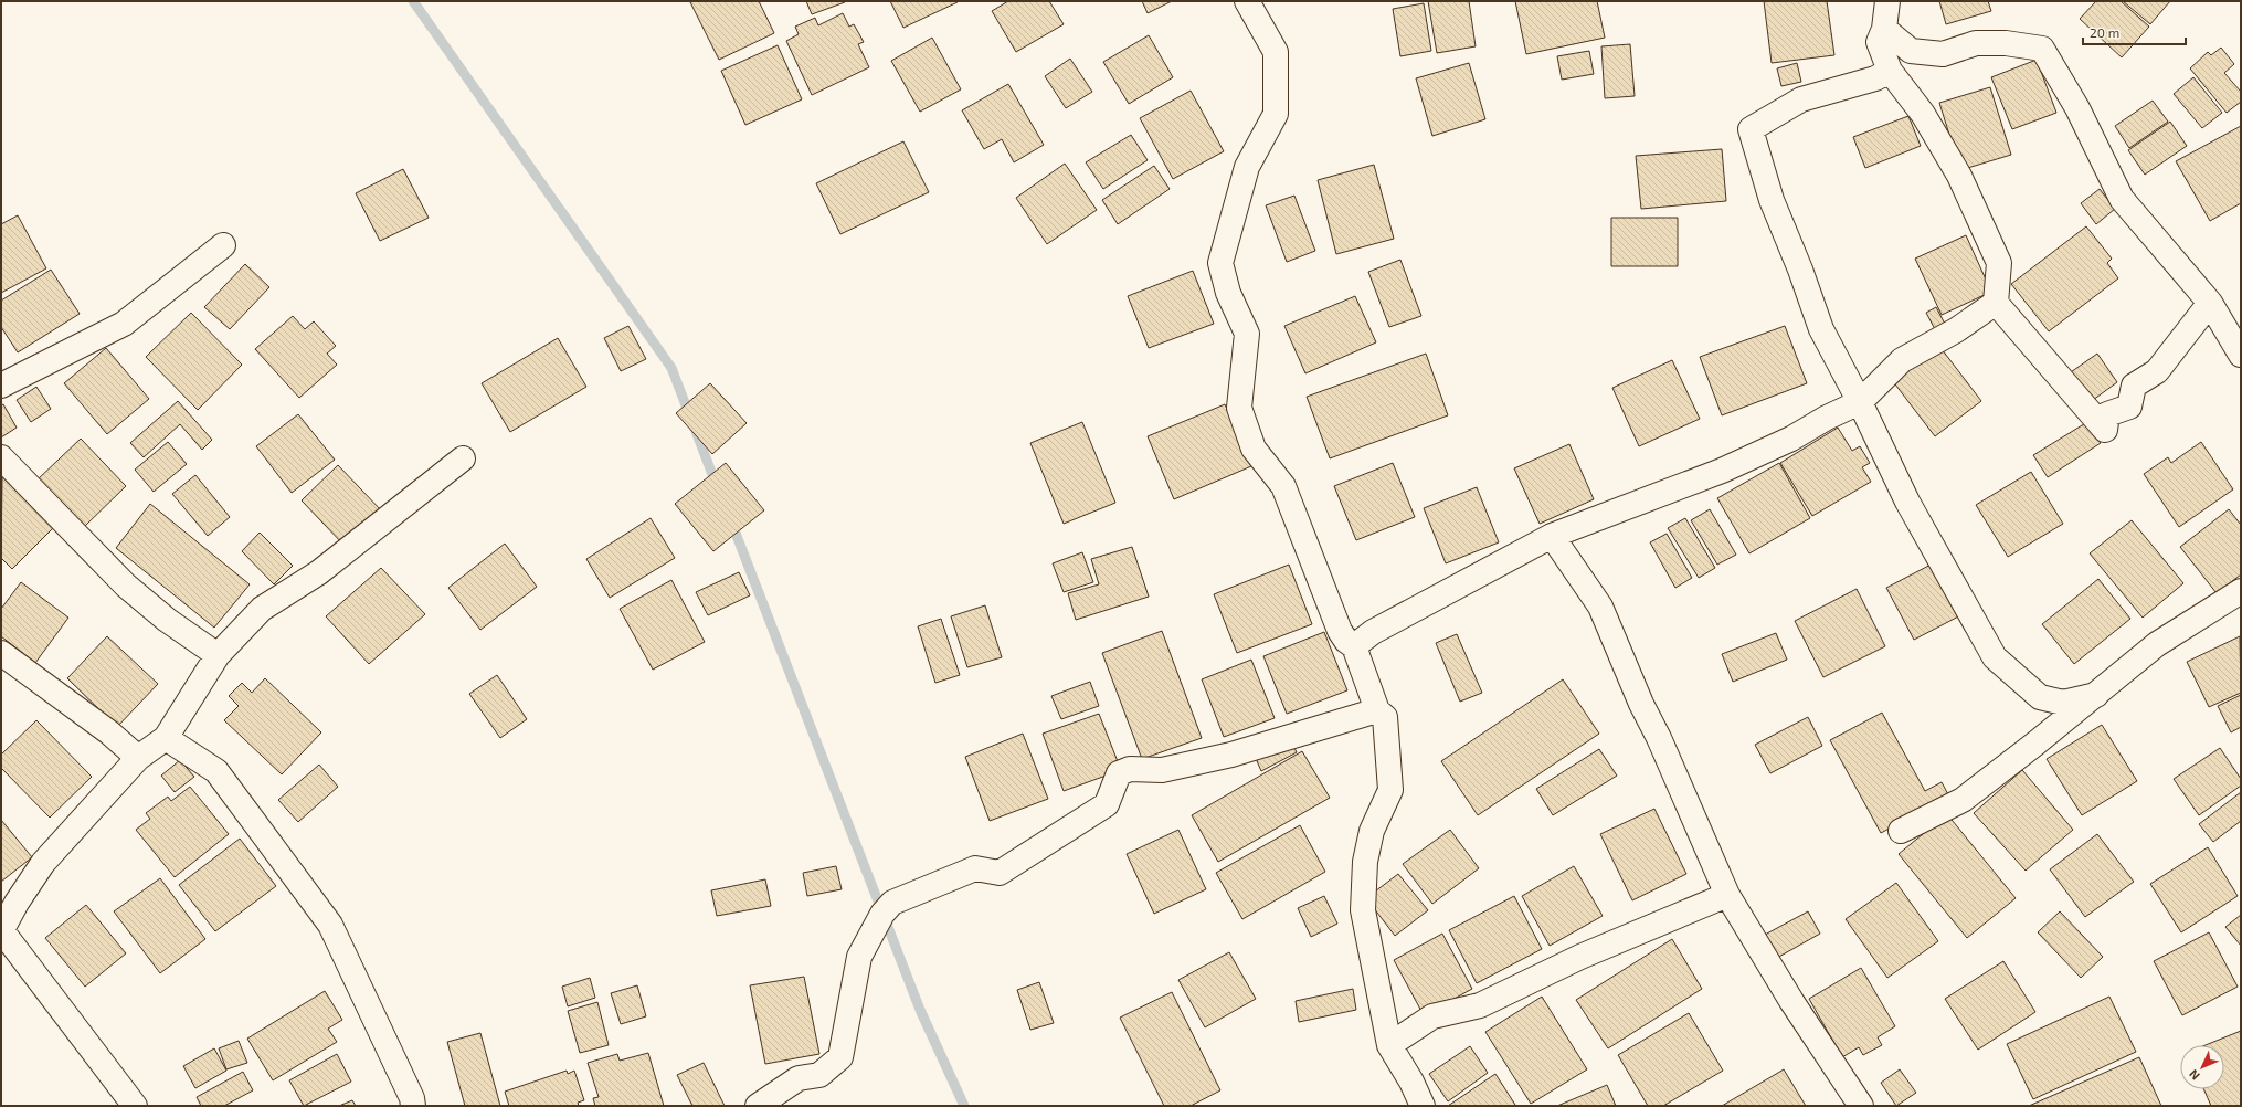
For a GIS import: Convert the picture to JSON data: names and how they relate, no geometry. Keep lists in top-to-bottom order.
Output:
{
  "scale_bar": "20 m",
  "north": "bottom left"
}
